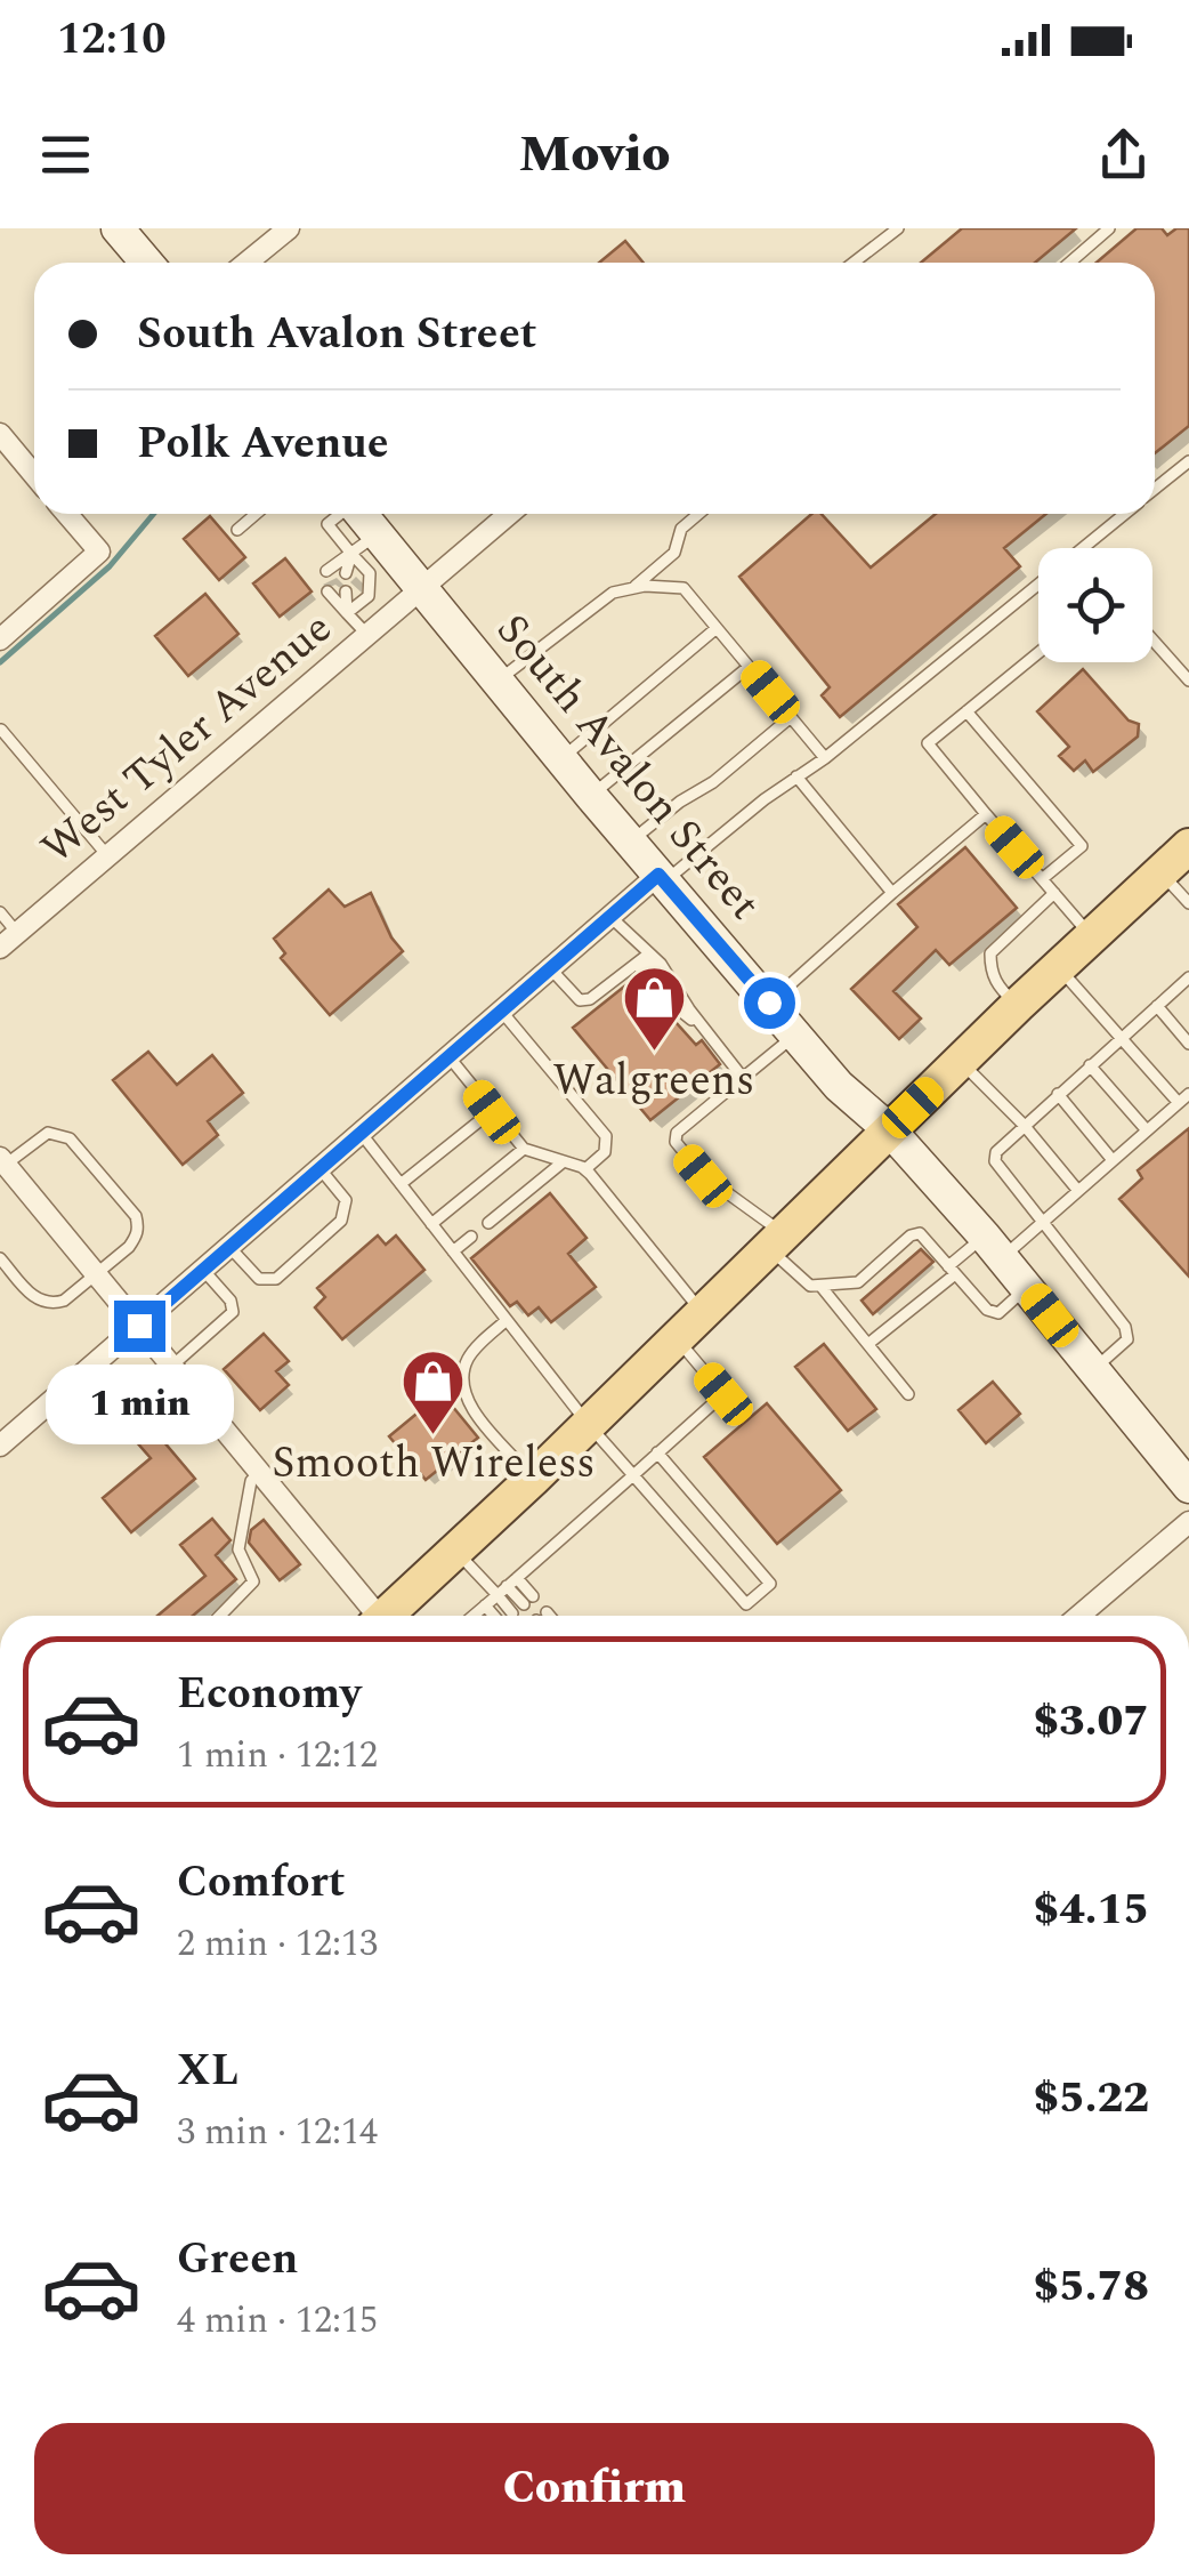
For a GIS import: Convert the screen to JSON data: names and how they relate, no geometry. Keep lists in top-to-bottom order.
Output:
{
  "streets": {
    "street": ["West Tyler Avenue", "South Avalon Street"]
  },
  "crossings": [
    ["West Tyler Avenue", "South Avalon Street"]
  ],
  "places": {
    "shop": ["Walgreens", "Smooth Wireless"]
  },
  "page": {
    "status": "12:10",
    "header": "Movio",
    "banner": ["South Avalon Street", "Polk Avenue"],
    "bubble": "1 min",
    "list": [
      {
        "name": "Economy",
        "note": "1 min · 12:12",
        "value": "$3.07"
      },
      {
        "name": "Comfort",
        "note": "2 min · 12:13",
        "value": "$4.15"
      },
      {
        "name": "XL",
        "note": "3 min · 12:14",
        "value": "$5.22"
      },
      {
        "name": "Green",
        "note": "4 min · 12:15",
        "value": "$5.78"
      }
    ],
    "buttons": "Confirm"
  }
}
